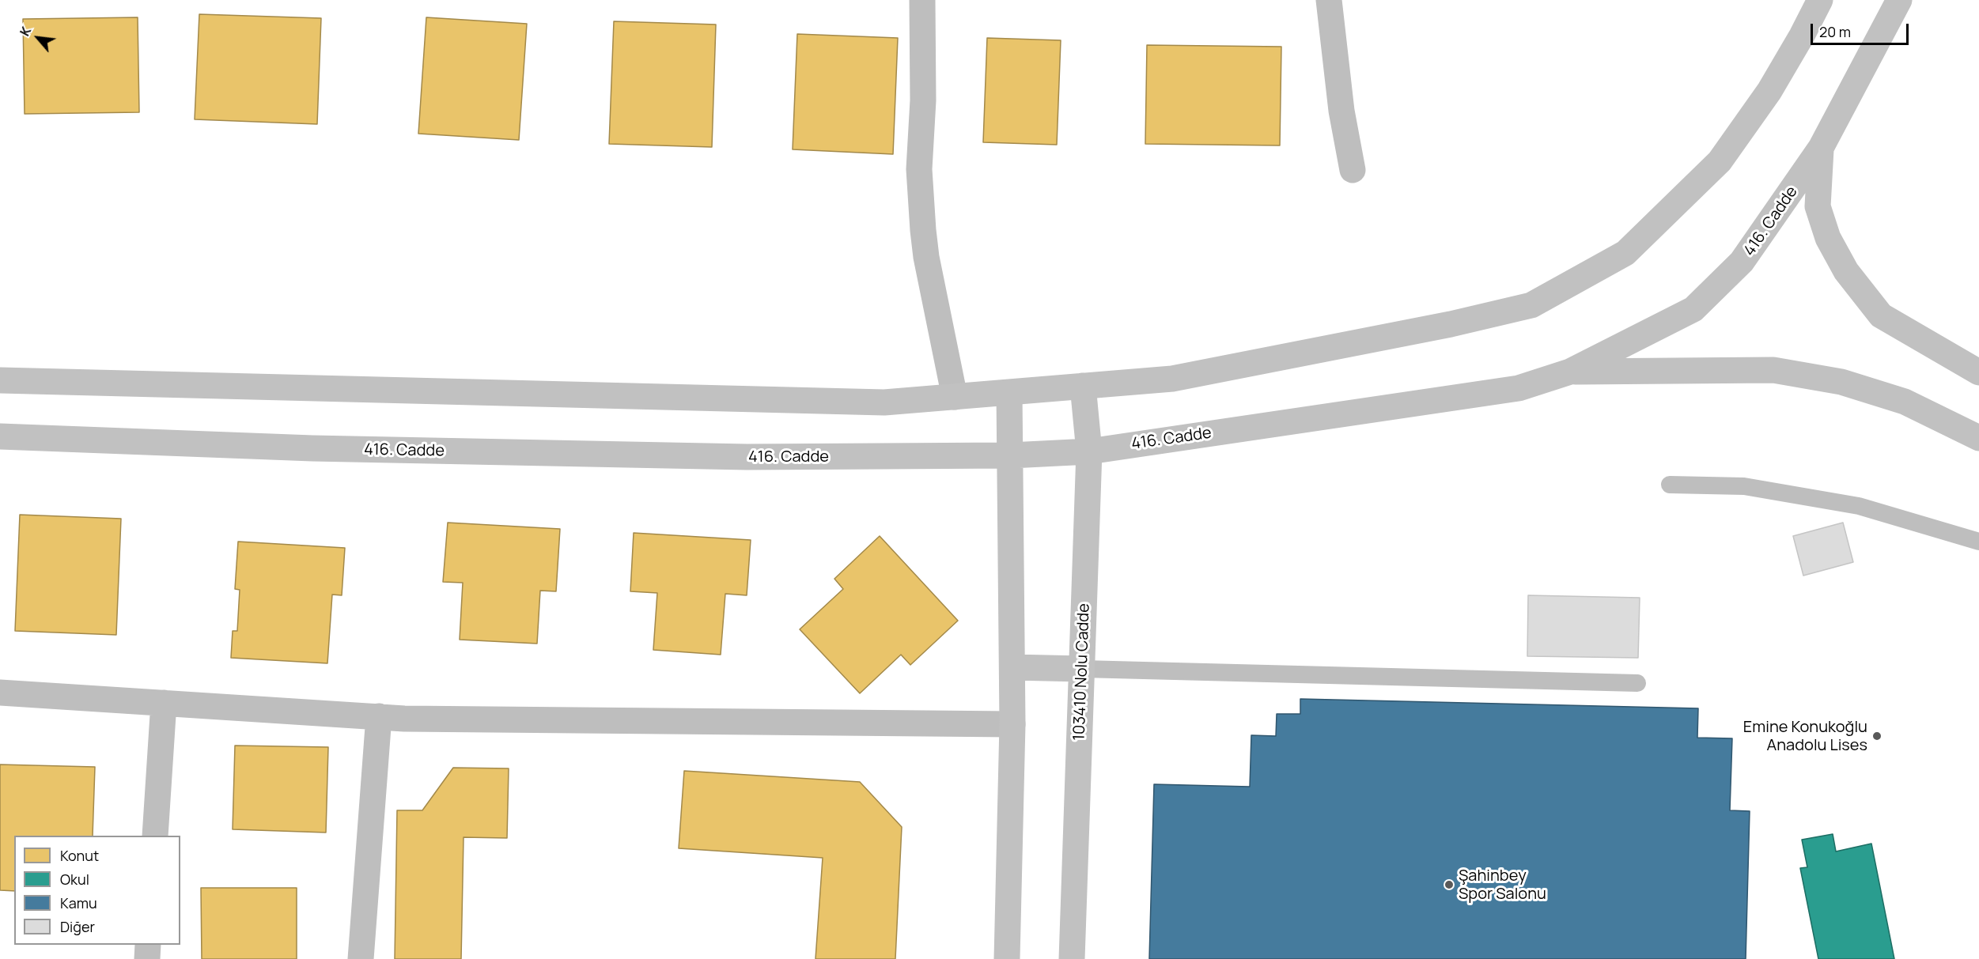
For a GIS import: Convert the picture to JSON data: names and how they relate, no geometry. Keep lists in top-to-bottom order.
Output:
{
  "streets": {
    "main road": ["416. Cadde", "103410 Nolu Cadde"]
  },
  "crossings": [
    ["416. Cadde", "103410 Nolu Cadde"]
  ],
  "places": ["Emine Konukoğlu Anadolu Lises", "Şahinbey Spor Salonu"],
  "legend": [
    "Konut",
    "Okul",
    "Kamu",
    "Diğer"
  ],
  "scale_bar": "20 m",
  "north": "top left"
}
